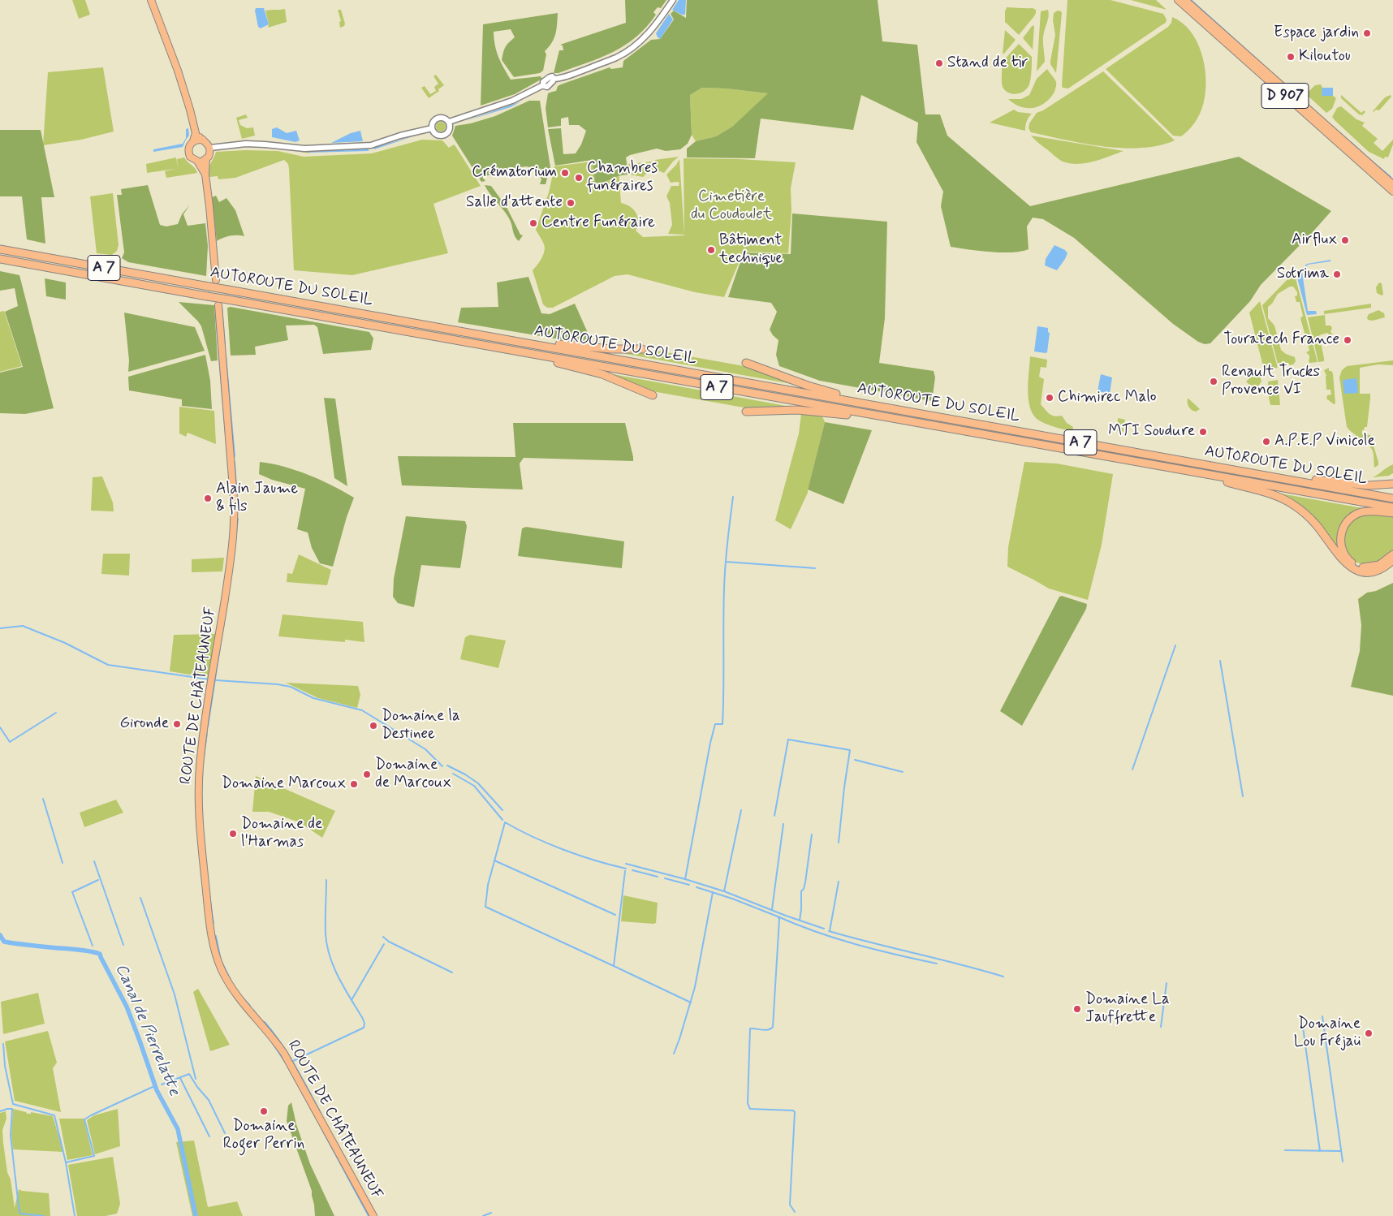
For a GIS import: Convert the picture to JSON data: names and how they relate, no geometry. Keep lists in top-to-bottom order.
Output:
{
  "streets": {
    "highway": ["A 7", "AUTOROUTE DU SOLEIL"],
    "main road": ["D 907", "ROUTE DE CHÂTEAUNEUF"]
  },
  "water": ["Canal de Pierrelatte"],
  "parks": ["Cimetière du Coudoulet"],
  "places": [
    "Espace jardin",
    "Kiloutou",
    "Stand de tir",
    "Crématorium",
    "Chambres funéraires",
    "Salle d'attente",
    "Centre Funéraire",
    "Airflux",
    "Bâtiment technique",
    "Sotrima",
    "Touratech France",
    "Renault Trucks Provence VI",
    "Chimirec Malo",
    "MTI Soudure",
    "A.P.E.P Vinicole",
    "Alain Jaume & fils",
    "Gironde",
    "Domaine la Destinee",
    "Domaine de Marcoux",
    "Domaine Marcoux",
    "Domaine de l'Harmas",
    "Domaine La Jauffrette",
    "Domaine Lou Fréjaü",
    "Domaine Roger Perrin"
  ]
}
